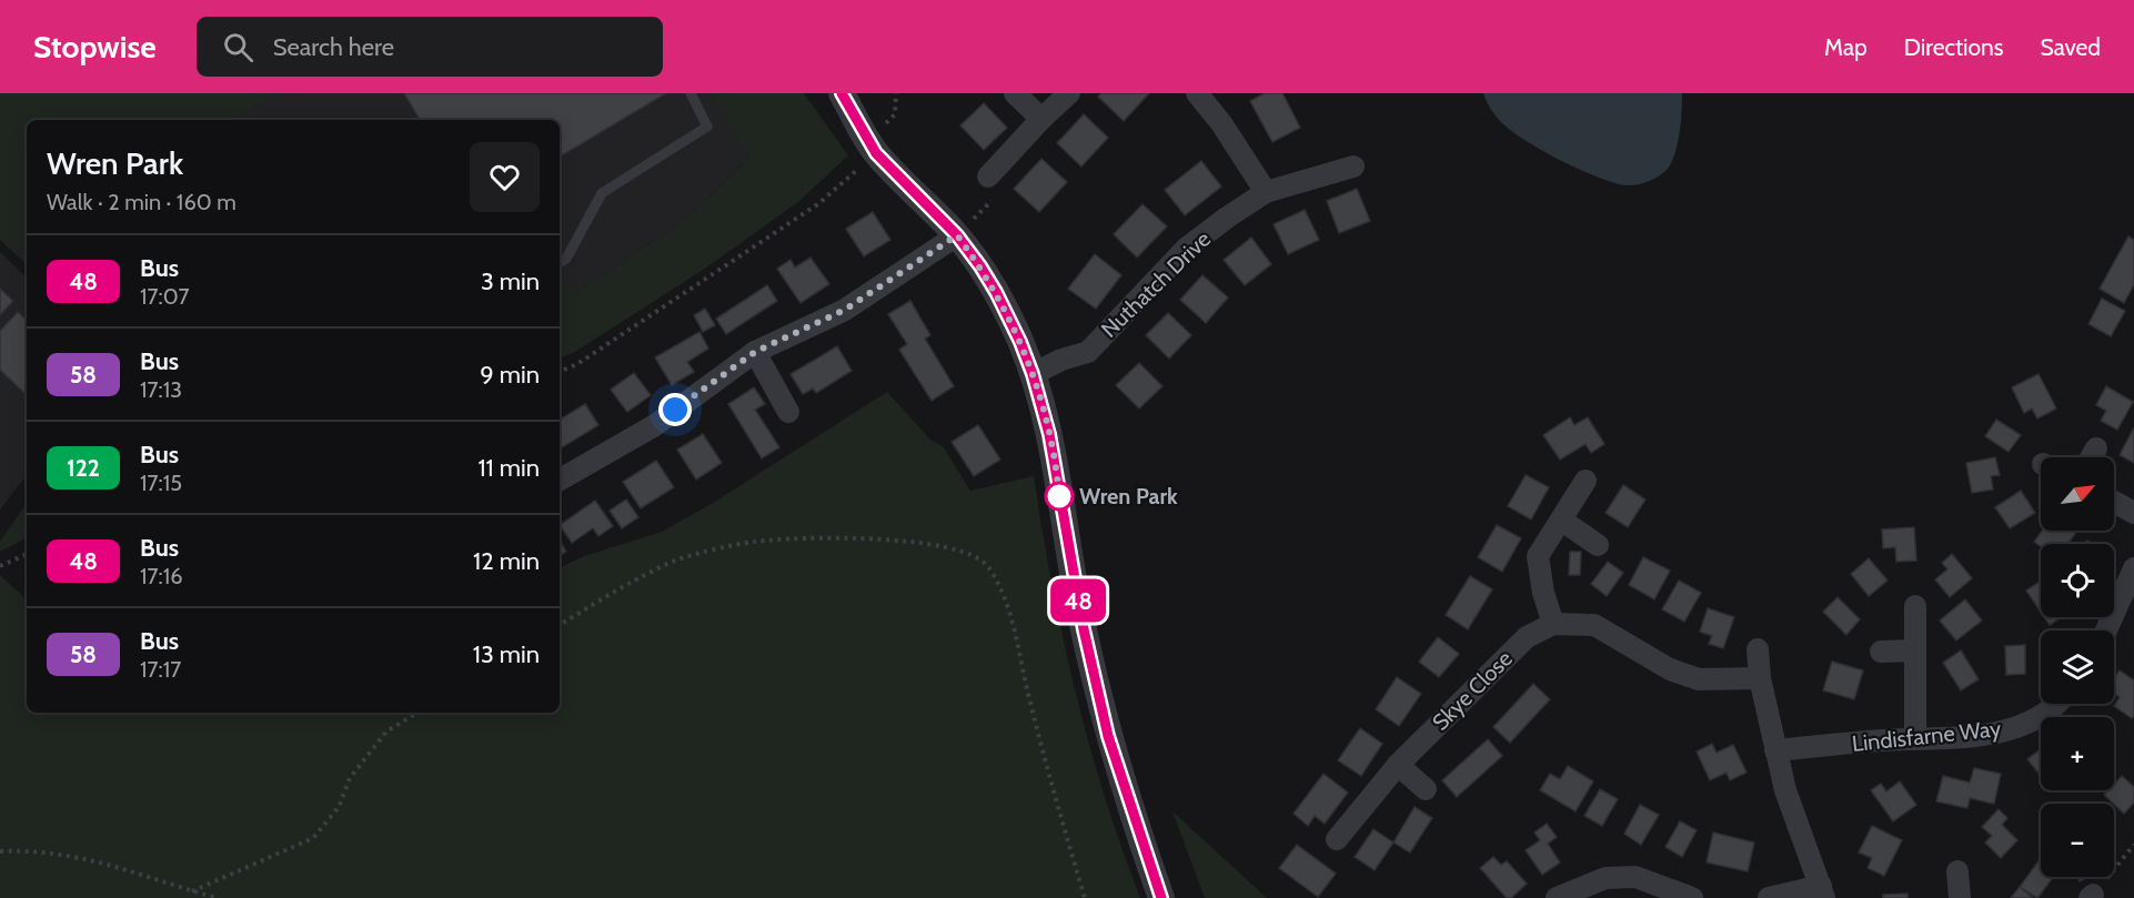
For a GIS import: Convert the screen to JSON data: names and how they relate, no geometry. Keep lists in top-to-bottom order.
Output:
{
  "streets": {
    "street": ["Nuthatch Drive", "Skye Close", "Lindisfarne Way"]
  },
  "places": ["Wren Park"],
  "lines": ["bus line 48"],
  "north": "top right",
  "page": {
    "header": "Stopwise",
    "search": "Search here",
    "nav": ["Map", "Directions", "Saved"],
    "on_map": "48",
    "heading": ["Wren Park", "Walk · 2 min · 160 m"],
    "list": [
      {
        "mark": "48",
        "name": "Bus",
        "note": "17:07",
        "value": "3 min"
      },
      {
        "mark": "58",
        "name": "Bus",
        "note": "17:13",
        "value": "9 min"
      },
      {
        "mark": "122",
        "name": "Bus",
        "note": "17:15",
        "value": "11 min"
      },
      {
        "mark": "48",
        "name": "Bus",
        "note": "17:16",
        "value": "12 min"
      },
      {
        "mark": "58",
        "name": "Bus",
        "note": "17:17",
        "value": "13 min"
      }
    ],
    "map_buttons": ["+", "−"]
  }
}
